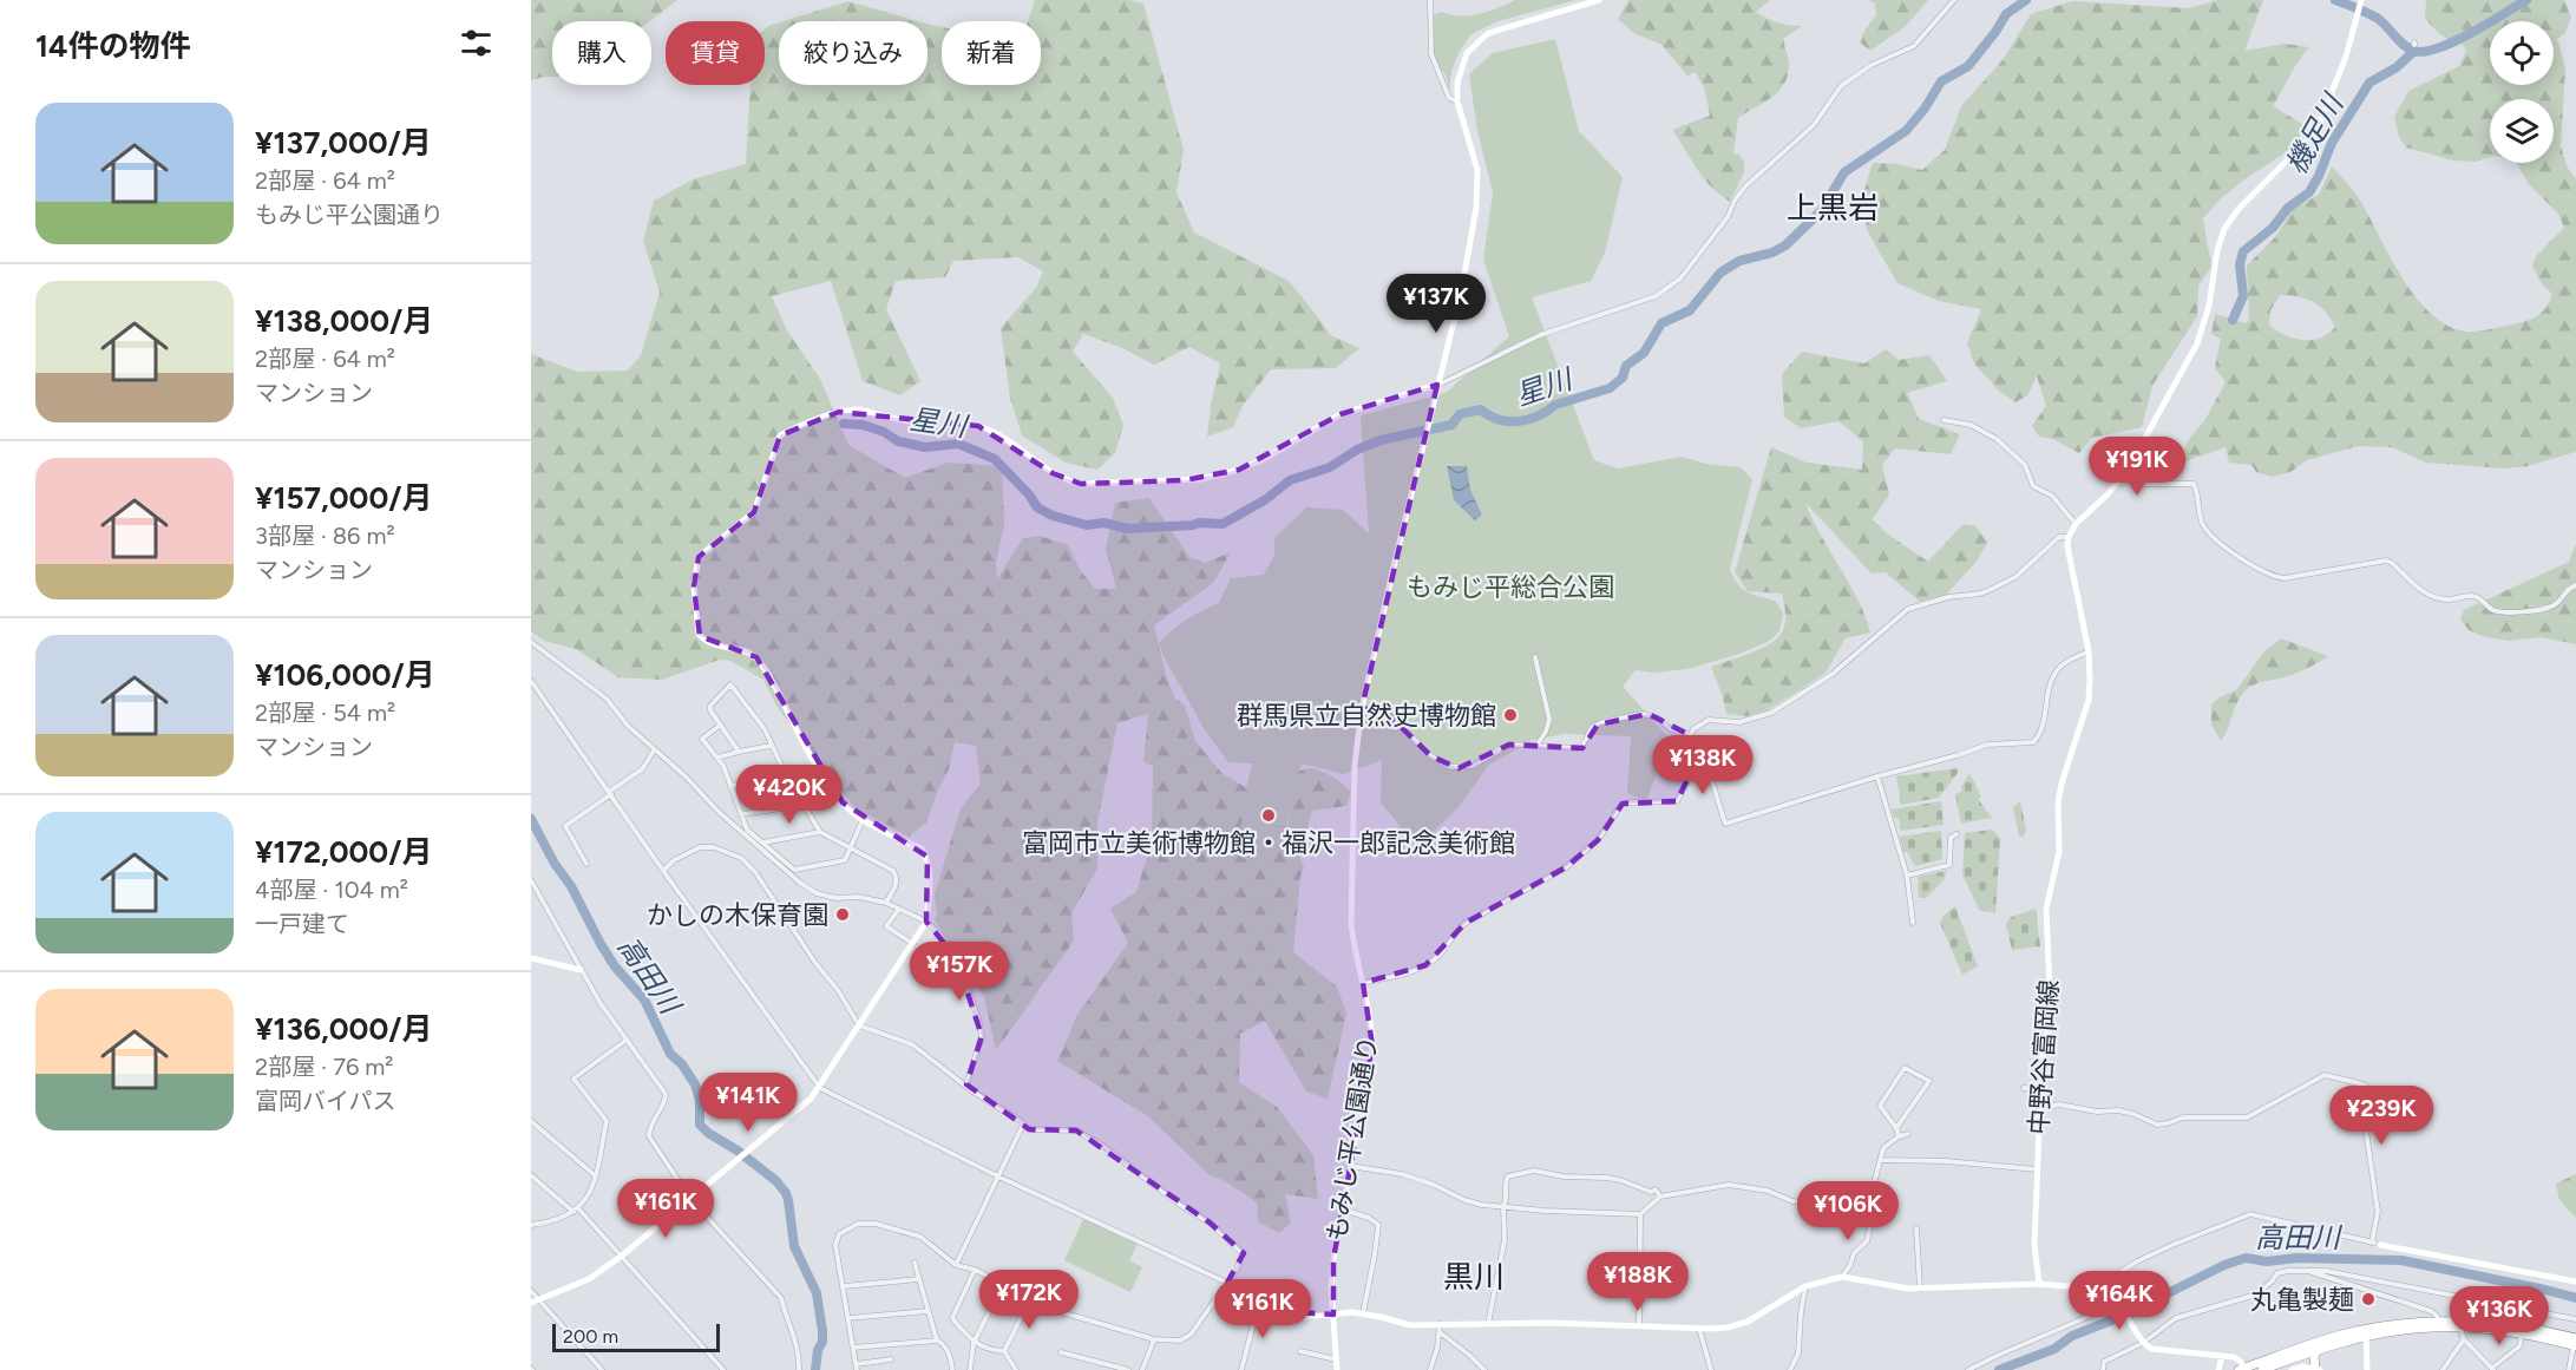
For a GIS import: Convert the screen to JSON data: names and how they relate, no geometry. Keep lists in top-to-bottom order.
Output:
{
  "streets": {
    "street": ["中野谷富岡線", "もみじ平公園通り"]
  },
  "districts": ["上黒岩", "黒川"],
  "water": ["機足川", "星川", "高田川"],
  "parks": ["もみじ平総合公園"],
  "places": [
    "群馬県立自然史博物館",
    "富岡市立美術博物館・福沢一郎記念美術館",
    "かしの木保育園",
    "丸亀製麺"
  ],
  "scale_bar": "200 m",
  "page": {
    "heading": "14件の物件",
    "chip": [
      "購入",
      "賃貸",
      "絞り込み",
      "新着"
    ],
    "list": [
      {
        "name": "¥137,000/月",
        "note": "2部屋 · 64 m² · もみじ平公園通り"
      },
      {
        "name": "¥138,000/月",
        "note": "2部屋 · 64 m² · マンション"
      },
      {
        "name": "¥157,000/月",
        "note": "3部屋 · 86 m² · マンション"
      },
      {
        "name": "¥106,000/月",
        "note": "2部屋 · 54 m² · マンション"
      },
      {
        "name": "¥172,000/月",
        "note": "4部屋 · 104 m² · 一戸建て"
      },
      {
        "name": "¥136,000/月",
        "note": "2部屋 · 76 m² · 富岡バイパス"
      }
    ],
    "price": [
      "¥137K",
      "¥191K",
      "¥138K",
      "¥420K",
      "¥157K",
      "¥141K",
      "¥239K",
      "¥161K",
      "¥106K",
      "¥188K",
      "¥172K",
      "¥164K",
      "¥161K",
      "¥136K"
    ],
    "scale": "200 m"
  }
}
